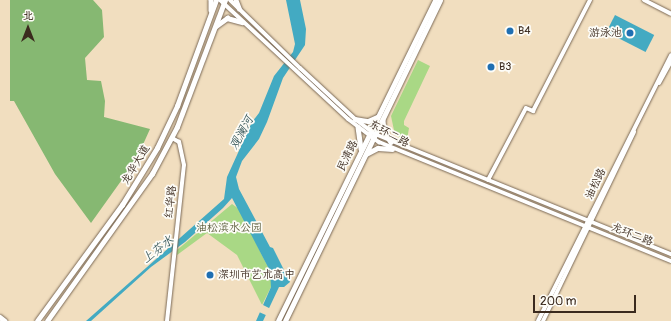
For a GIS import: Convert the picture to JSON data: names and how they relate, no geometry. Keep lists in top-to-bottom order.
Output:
{
  "streets": {
    "main road": ["民清路", "龙华大道"],
    "street": [
      "东环二路",
      "油松路",
      "红华路",
      "龙环二路"
    ]
  },
  "crossings": [
    ["东环二路", "民清路"],
    ["东环二路", "龙华大道"],
    ["东环二路", "油松路"],
    ["东环二路", "龙环二路"],
    ["龙华大道", "红华路"],
    ["油松路", "龙环二路"]
  ],
  "water": ["观澜河", "上芬水"],
  "parks": ["油松滨水公园"],
  "places": [
    "B4",
    "游泳池",
    "B3",
    "深圳市艺术高中"
  ],
  "scale_bar": "200 m",
  "north": "top"
}
